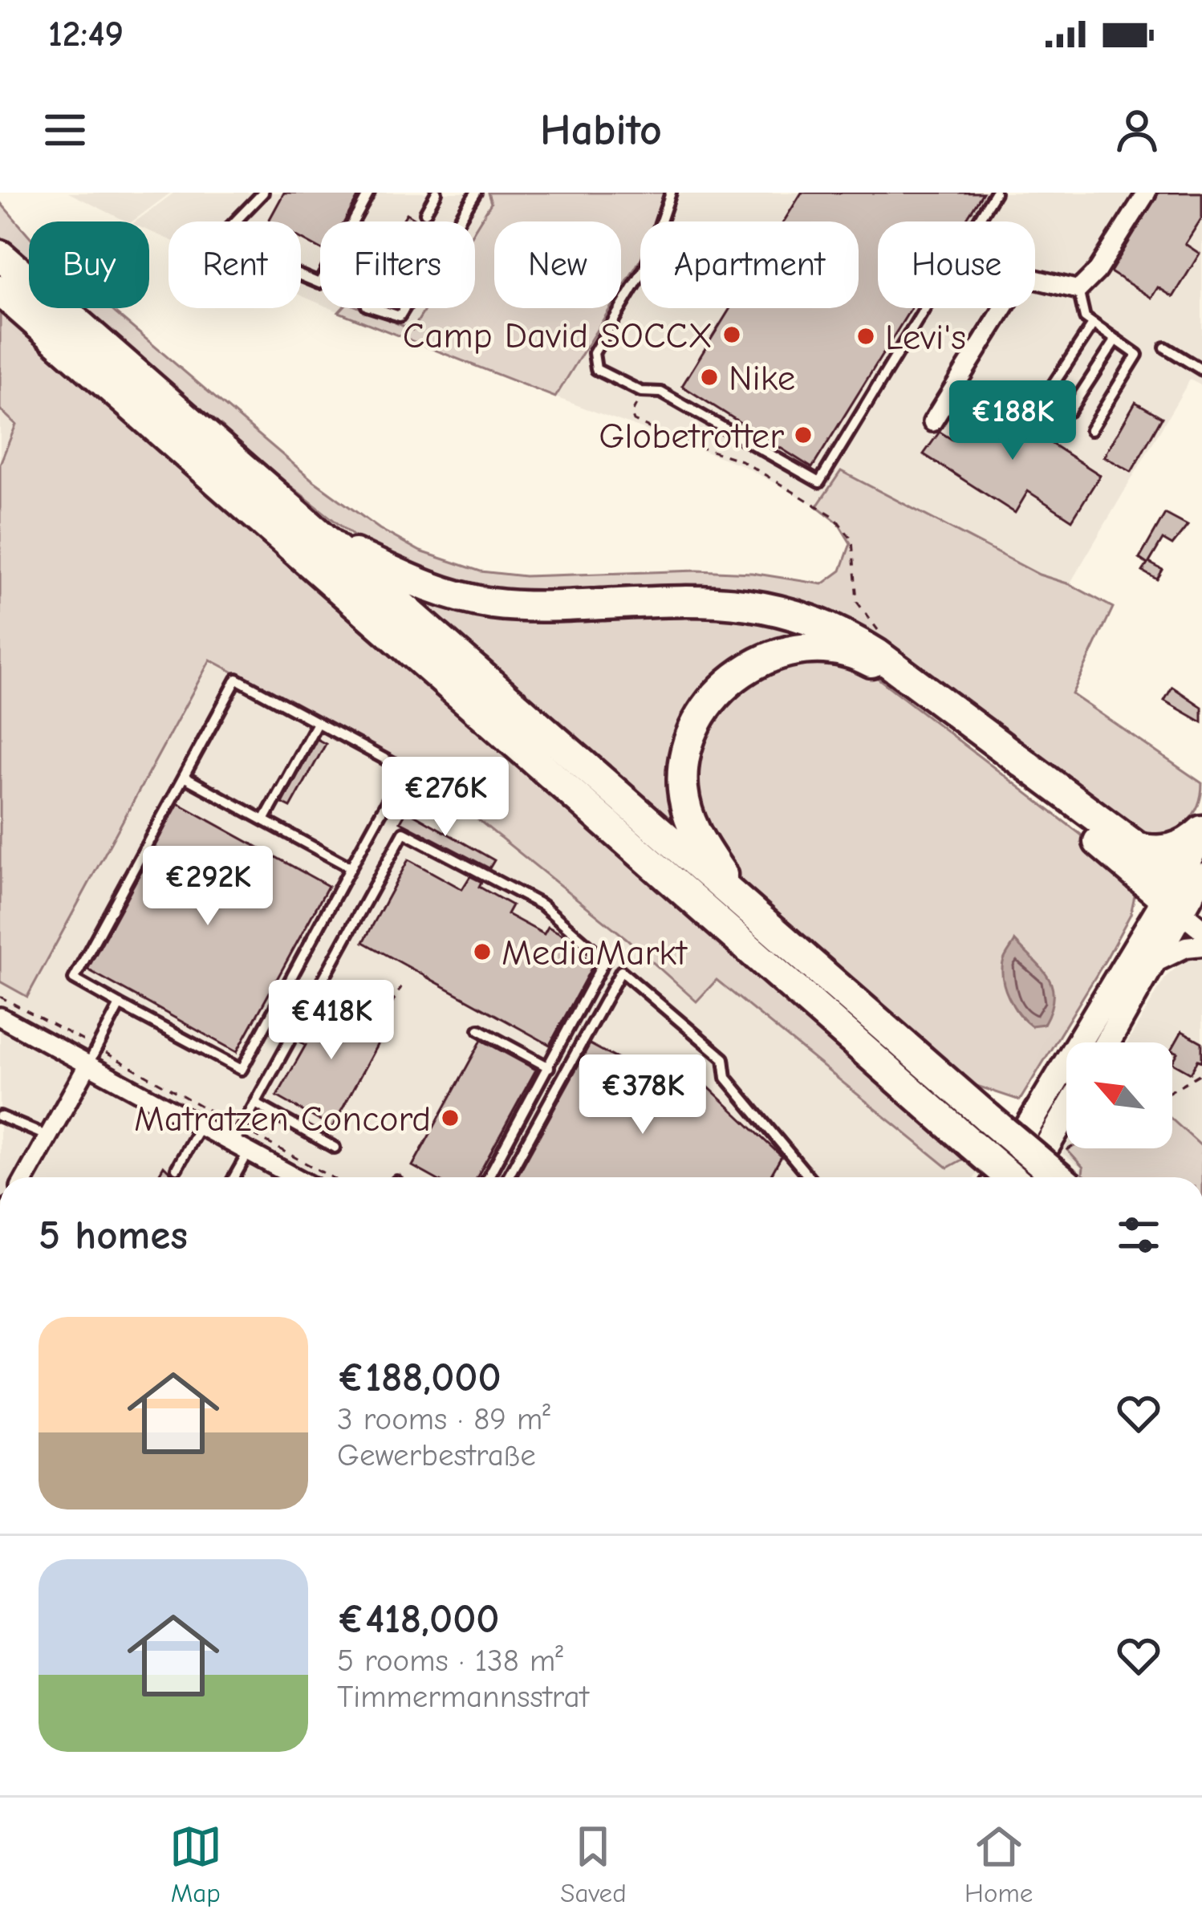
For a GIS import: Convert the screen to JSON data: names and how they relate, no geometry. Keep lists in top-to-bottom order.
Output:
{
  "places": [
    "Camp David SOCCX",
    "Levi's",
    "Nike",
    "Globetrotter",
    "MediaMarkt",
    "Matratzen Concord"
  ],
  "north": "top left",
  "page": {
    "status": "12:49",
    "header": "Habito",
    "chip": [
      "Buy",
      "Rent",
      "Filters",
      "New",
      "Apartment",
      "House"
    ],
    "price": [
      "€188K",
      "€276K",
      "€292K",
      "€418K",
      "€378K"
    ],
    "heading": "5 homes",
    "list": [
      {
        "name": "€188,000",
        "note": "3 rooms · 89 m² · Gewerbestraße"
      },
      {
        "name": "€418,000",
        "note": "5 rooms · 138 m² · Timmermannsstrat"
      }
    ],
    "tabs": ["Map", "Saved", "Home"]
  }
}
